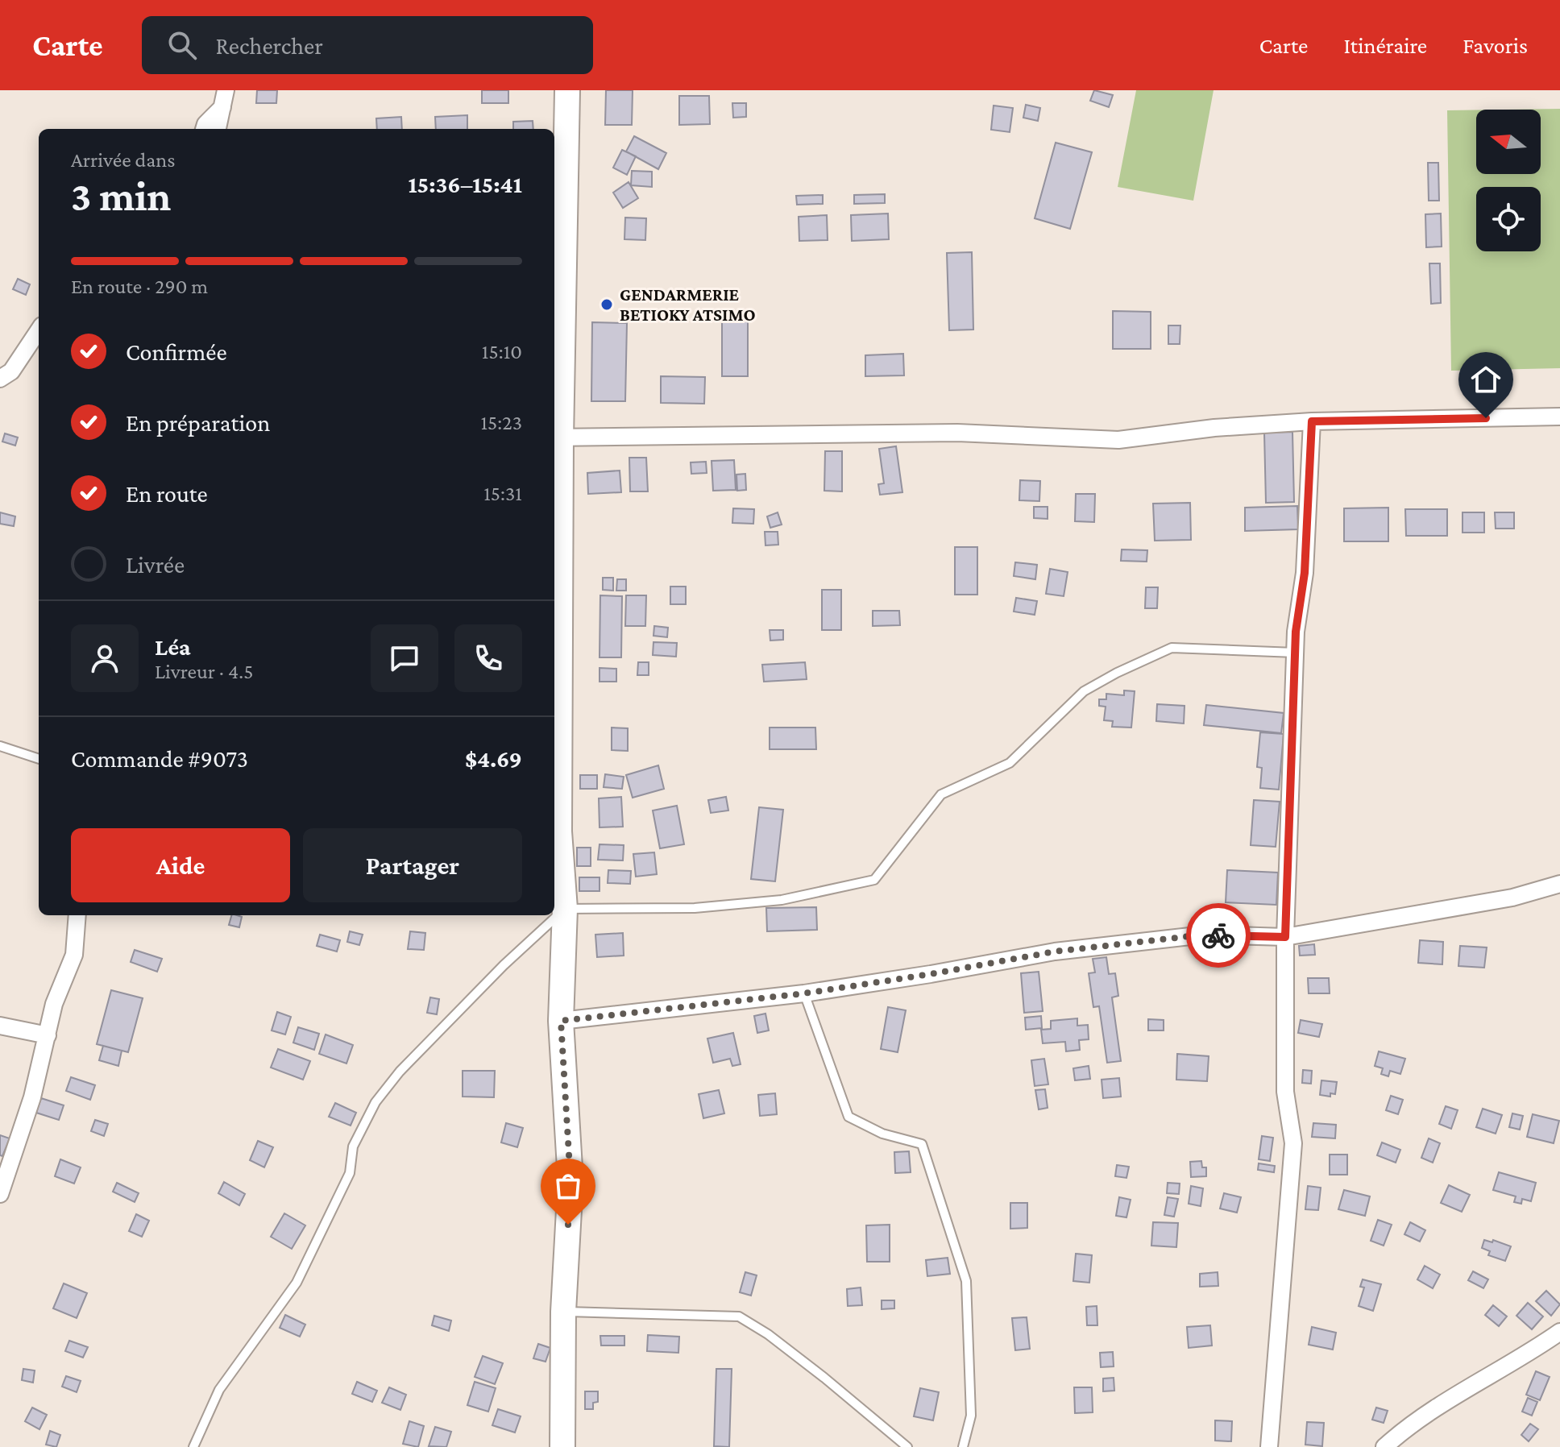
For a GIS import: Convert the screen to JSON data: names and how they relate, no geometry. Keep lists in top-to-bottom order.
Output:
{
  "places": ["GENDARMERIE BETIOKY ATSIMO"],
  "north": "left",
  "page": {
    "header": "Carte",
    "search": "Rechercher",
    "nav": ["Carte", "Itinéraire", "Favoris"],
    "heading": ["3 min", "Arrivée dans", "15:36–15:41"],
    "panel": [
      "Léa",
      "Livreur · 4.5",
      "Commande #9073",
      "$4.69"
    ],
    "bar": "En route · 290 m",
    "list": [
      ["Confirmée", "15:10"],
      ["En préparation", "15:23"],
      ["En route", "15:31"],
      "Livrée"
    ],
    "buttons": ["Aide", "Partager"]
  }
}
